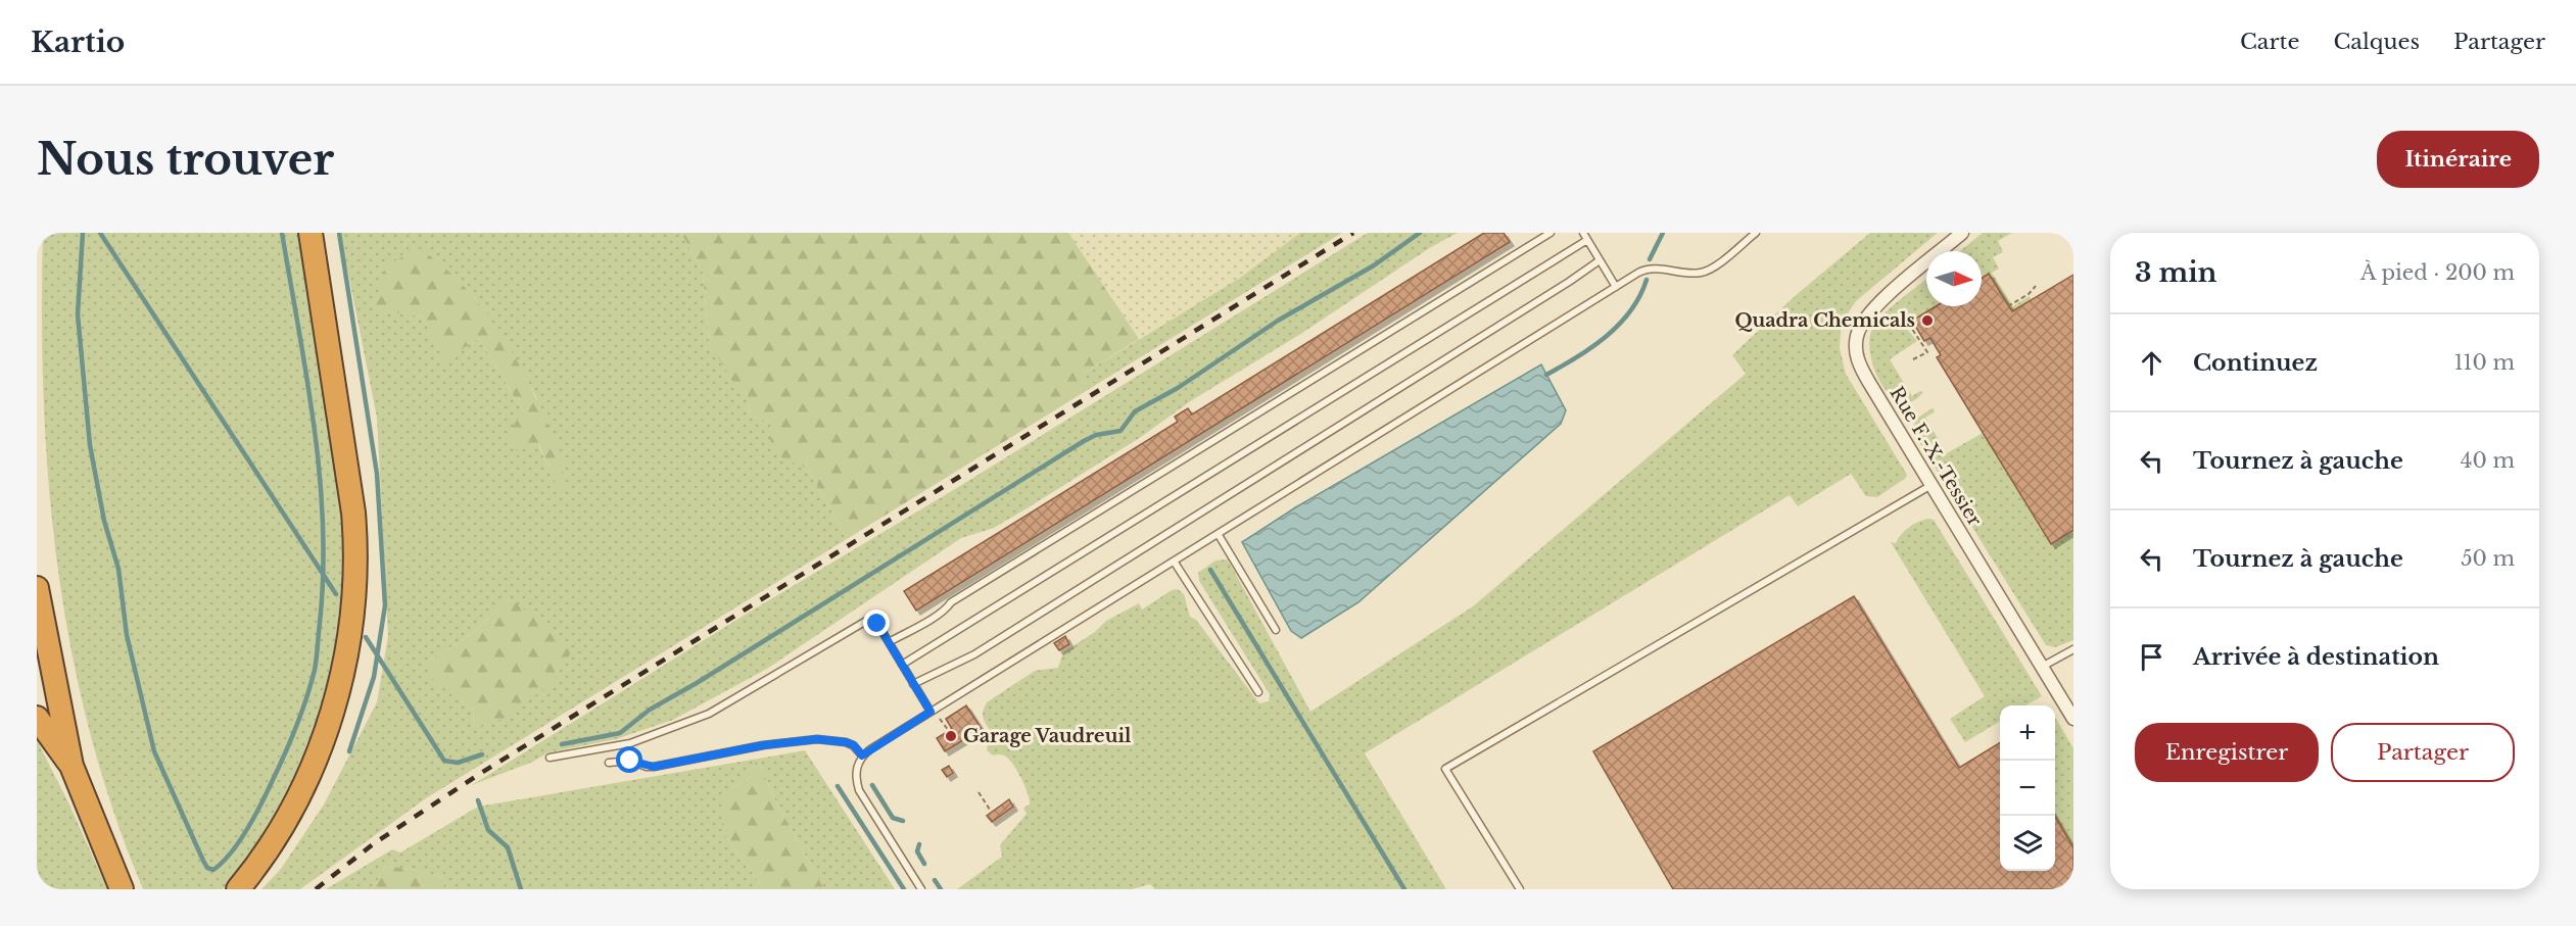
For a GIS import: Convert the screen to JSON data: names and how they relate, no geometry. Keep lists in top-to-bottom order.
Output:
{
  "streets": {
    "street": ["Rue F.-X.-Tessier"]
  },
  "places": ["Quadra Chemicals", "Garage Vaudreuil"],
  "north": "right",
  "page": {
    "header": "Kartio",
    "nav": ["Carte", "Calques", "Partager"],
    "buttons": [
      "Itinéraire",
      ["Enregistrer", "Partager"]
    ],
    "title": "Nous trouver",
    "heading": ["3 min", "À pied · 200 m"],
    "list": [
      ["Continuez", "110 m"],
      ["Tournez à gauche", "40 m"],
      ["Tournez à gauche", "50 m"],
      "Arrivée à destination"
    ],
    "map_buttons": ["+", "−"]
  }
}
